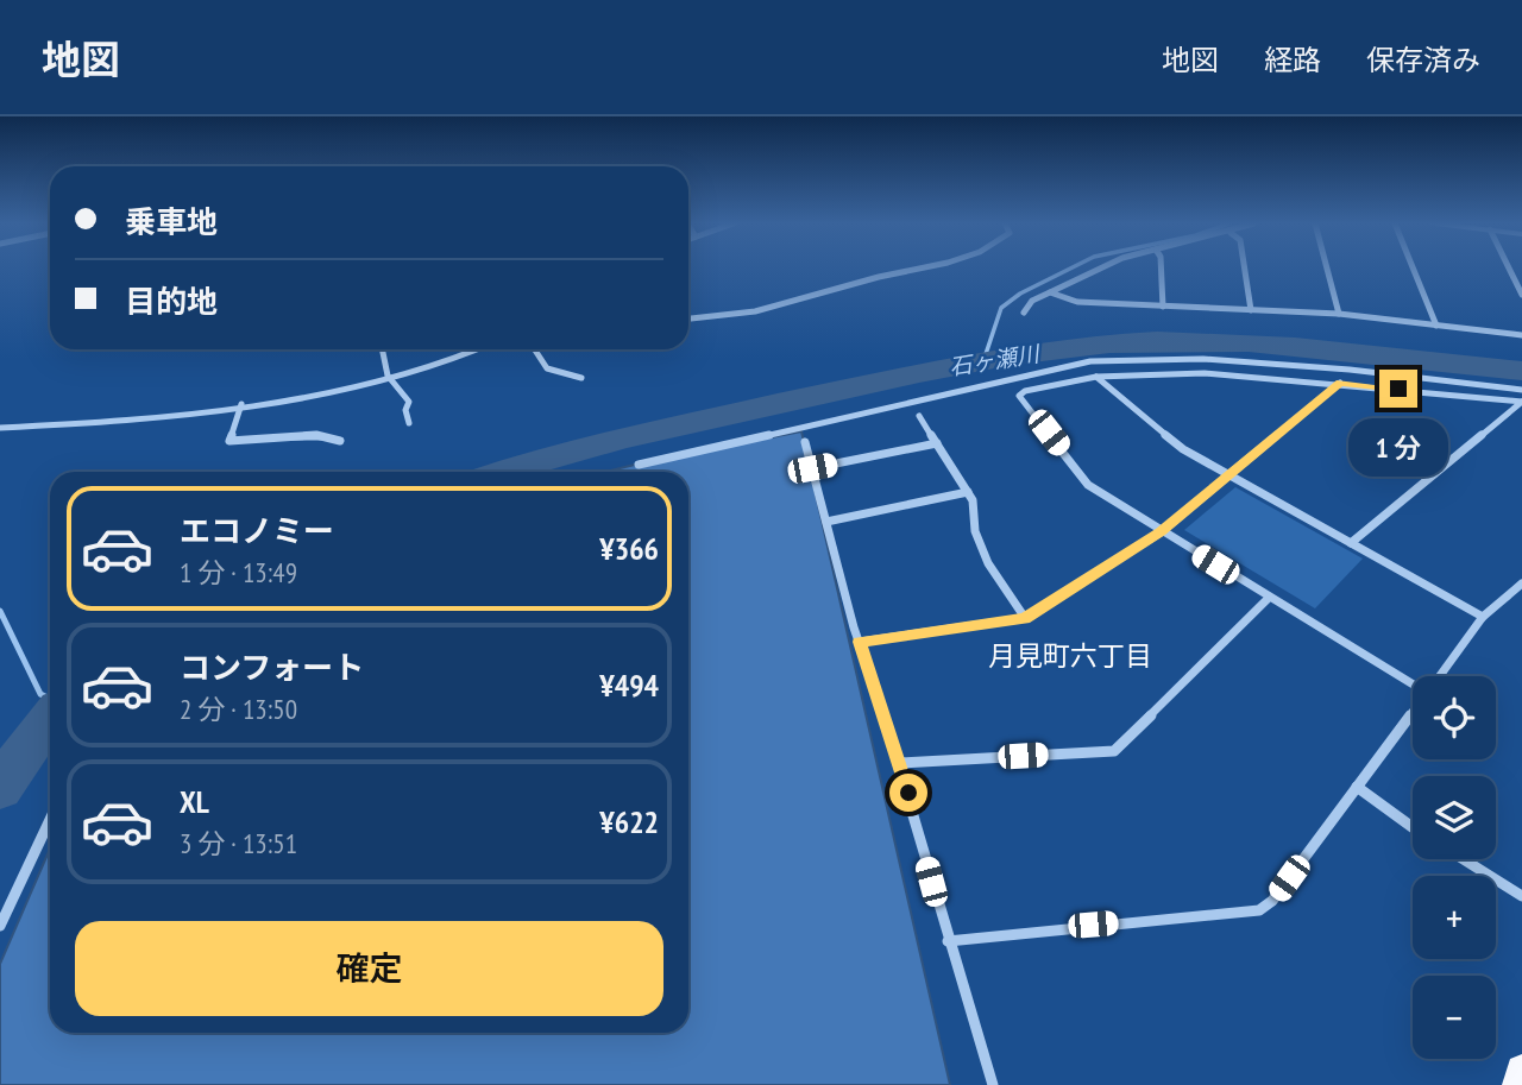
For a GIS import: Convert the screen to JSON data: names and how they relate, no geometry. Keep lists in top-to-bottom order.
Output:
{
  "districts": ["月見町六丁目"],
  "water": ["石ヶ瀬川"],
  "page": {
    "header": "地図",
    "nav": ["地図", "経路", "保存済み"],
    "banner": ["乗車地", "目的地"],
    "bubble": "1 分",
    "list": [
      {
        "name": "エコノミー",
        "note": "1 分 · 13:49",
        "value": "¥366"
      },
      {
        "name": "コンフォート",
        "note": "2 分 · 13:50",
        "value": "¥494"
      },
      {
        "name": "XL",
        "note": "3 分 · 13:51",
        "value": "¥622"
      }
    ],
    "map_buttons": ["+", "−"],
    "buttons": "確定"
  }
}
